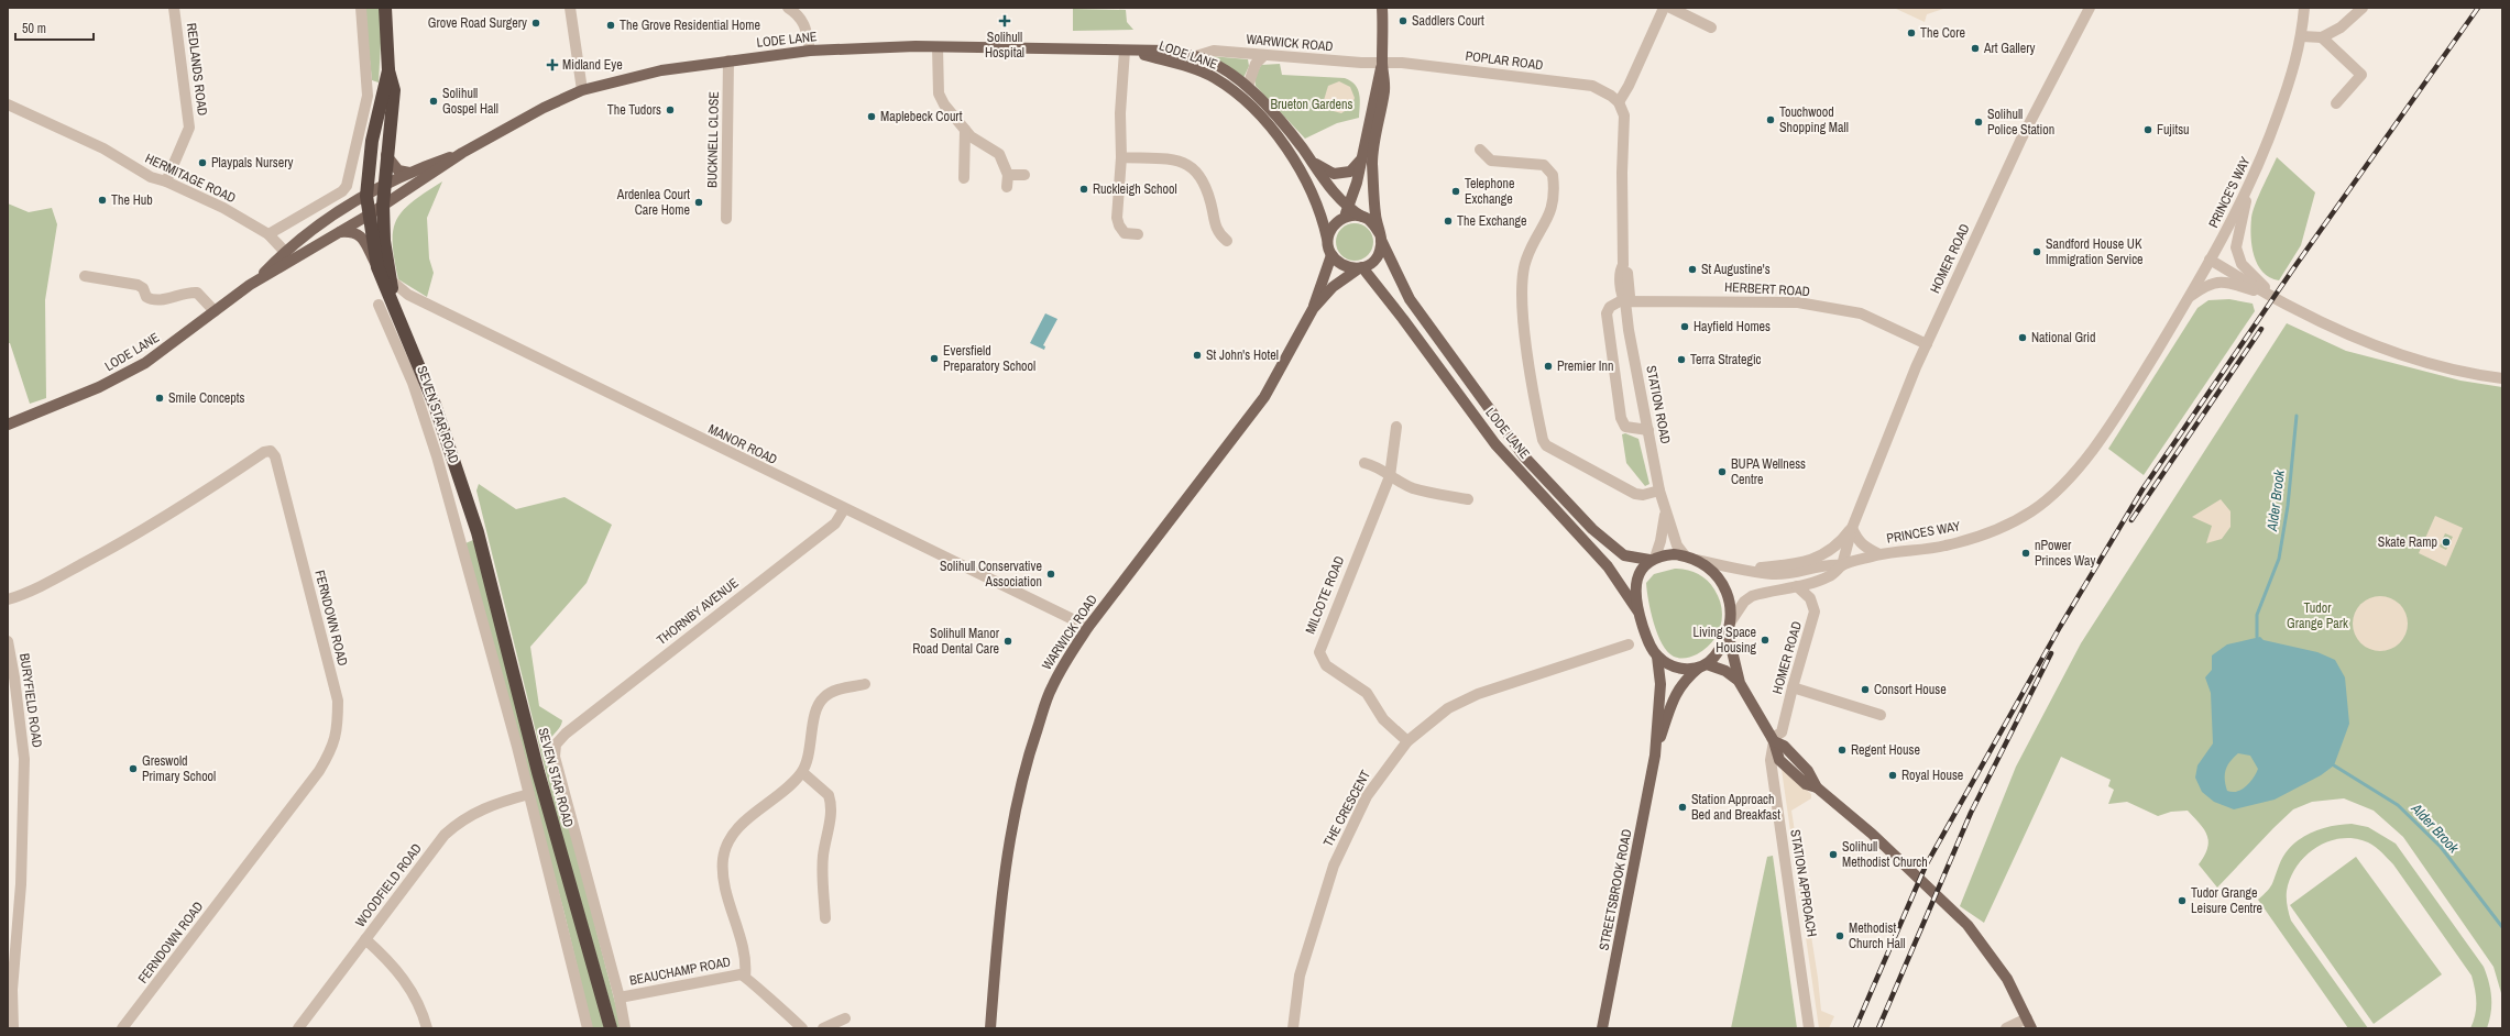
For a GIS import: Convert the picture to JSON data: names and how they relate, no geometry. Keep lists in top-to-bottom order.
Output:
{
  "streets": {
    "highway": ["SEVEN STAR ROAD"],
    "main road": ["LODE LANE", "WARWICK ROAD", "STREETSBROOK ROAD"],
    "street": [
      "POPLAR ROAD",
      "REDLANDS ROAD",
      "BUCKNELL CLOSE",
      "HERMITAGE ROAD",
      "PRINCE'S WAY",
      "HOMER ROAD",
      "HERBERT ROAD",
      "STATION ROAD",
      "MANOR ROAD",
      "PRINCES WAY",
      "MILCOTE ROAD",
      "THORNBY AVENUE",
      "FERNDOWN ROAD",
      "BURYFIELD ROAD",
      "THE CRESCENT",
      "STATION APPROACH",
      "WOODFIELD ROAD",
      "BEAUCHAMP ROAD"
    ]
  },
  "crossings": [
    ["LODE LANE", "WARWICK ROAD"],
    ["LODE LANE", "BUCKNELL CLOSE"],
    ["LODE LANE", "HERMITAGE ROAD"],
    ["LODE LANE", "STATION ROAD"],
    ["LODE LANE", "SEVEN STAR ROAD"],
    ["LODE LANE", "PRINCES WAY"],
    ["LODE LANE", "STREETSBROOK ROAD"],
    ["WARWICK ROAD", "POPLAR ROAD"],
    ["WARWICK ROAD", "MANOR ROAD"],
    ["POPLAR ROAD", "STATION ROAD"],
    ["REDLANDS ROAD", "HERMITAGE ROAD"],
    ["PRINCE'S WAY", "PRINCES WAY"],
    ["HOMER ROAD", "HERBERT ROAD"],
    ["HOMER ROAD", "PRINCES WAY"],
    ["HOMER ROAD", "STATION APPROACH"],
    ["HERBERT ROAD", "STATION ROAD"],
    ["STATION ROAD", "PRINCES WAY"],
    ["STATION ROAD", "STREETSBROOK ROAD"],
    ["SEVEN STAR ROAD", "MANOR ROAD"],
    ["SEVEN STAR ROAD", "THORNBY AVENUE"],
    ["SEVEN STAR ROAD", "WOODFIELD ROAD"],
    ["SEVEN STAR ROAD", "BEAUCHAMP ROAD"],
    ["MANOR ROAD", "THORNBY AVENUE"],
    ["PRINCES WAY", "STREETSBROOK ROAD"],
    ["MILCOTE ROAD", "THE CRESCENT"]
  ],
  "water": ["Alder Brook"],
  "parks": ["Brueton Gardens", "Tudor Grange Park"],
  "places": {
    "health": ["Solihull Hospital", "Midland Eye"],
    "other": [
      "Saddlers Court",
      "Grove Road Surgery",
      "The Grove Residential Home",
      "The Core",
      "Art Gallery",
      "Solihull Gospel Hall",
      "The Tudors",
      "Maplebeck Court",
      "Touchwood Shopping Mall",
      "Solihull Police Station",
      "Fujitsu",
      "Playpals Nursery",
      "Ruckleigh School",
      "Telephone Exchange",
      "The Hub",
      "Ardenlea Court Care Home",
      "The Exchange",
      "Sandford House UK Immigration Service",
      "St Augustine's",
      "Hayfield Homes",
      "National Grid",
      "St John's Hotel",
      "Eversfield Preparatory School",
      "Terra Strategic",
      "Premier Inn",
      "Smile Concepts",
      "BUPA Wellness Centre",
      "Skate Ramp",
      "nPower Princes Way",
      "Solihull Conservative Association",
      "Living Space Housing",
      "Solihull Manor Road Dental Care",
      "Consort House",
      "Regent House",
      "Greswold Primary School",
      "Royal House",
      "Station Approach Bed and Breakfast",
      "Solihull Methodist Church",
      "Tudor Grange Leisure Centre",
      "Methodist Church Hall"
    ]
  },
  "scale_bar": "50 m"
}
